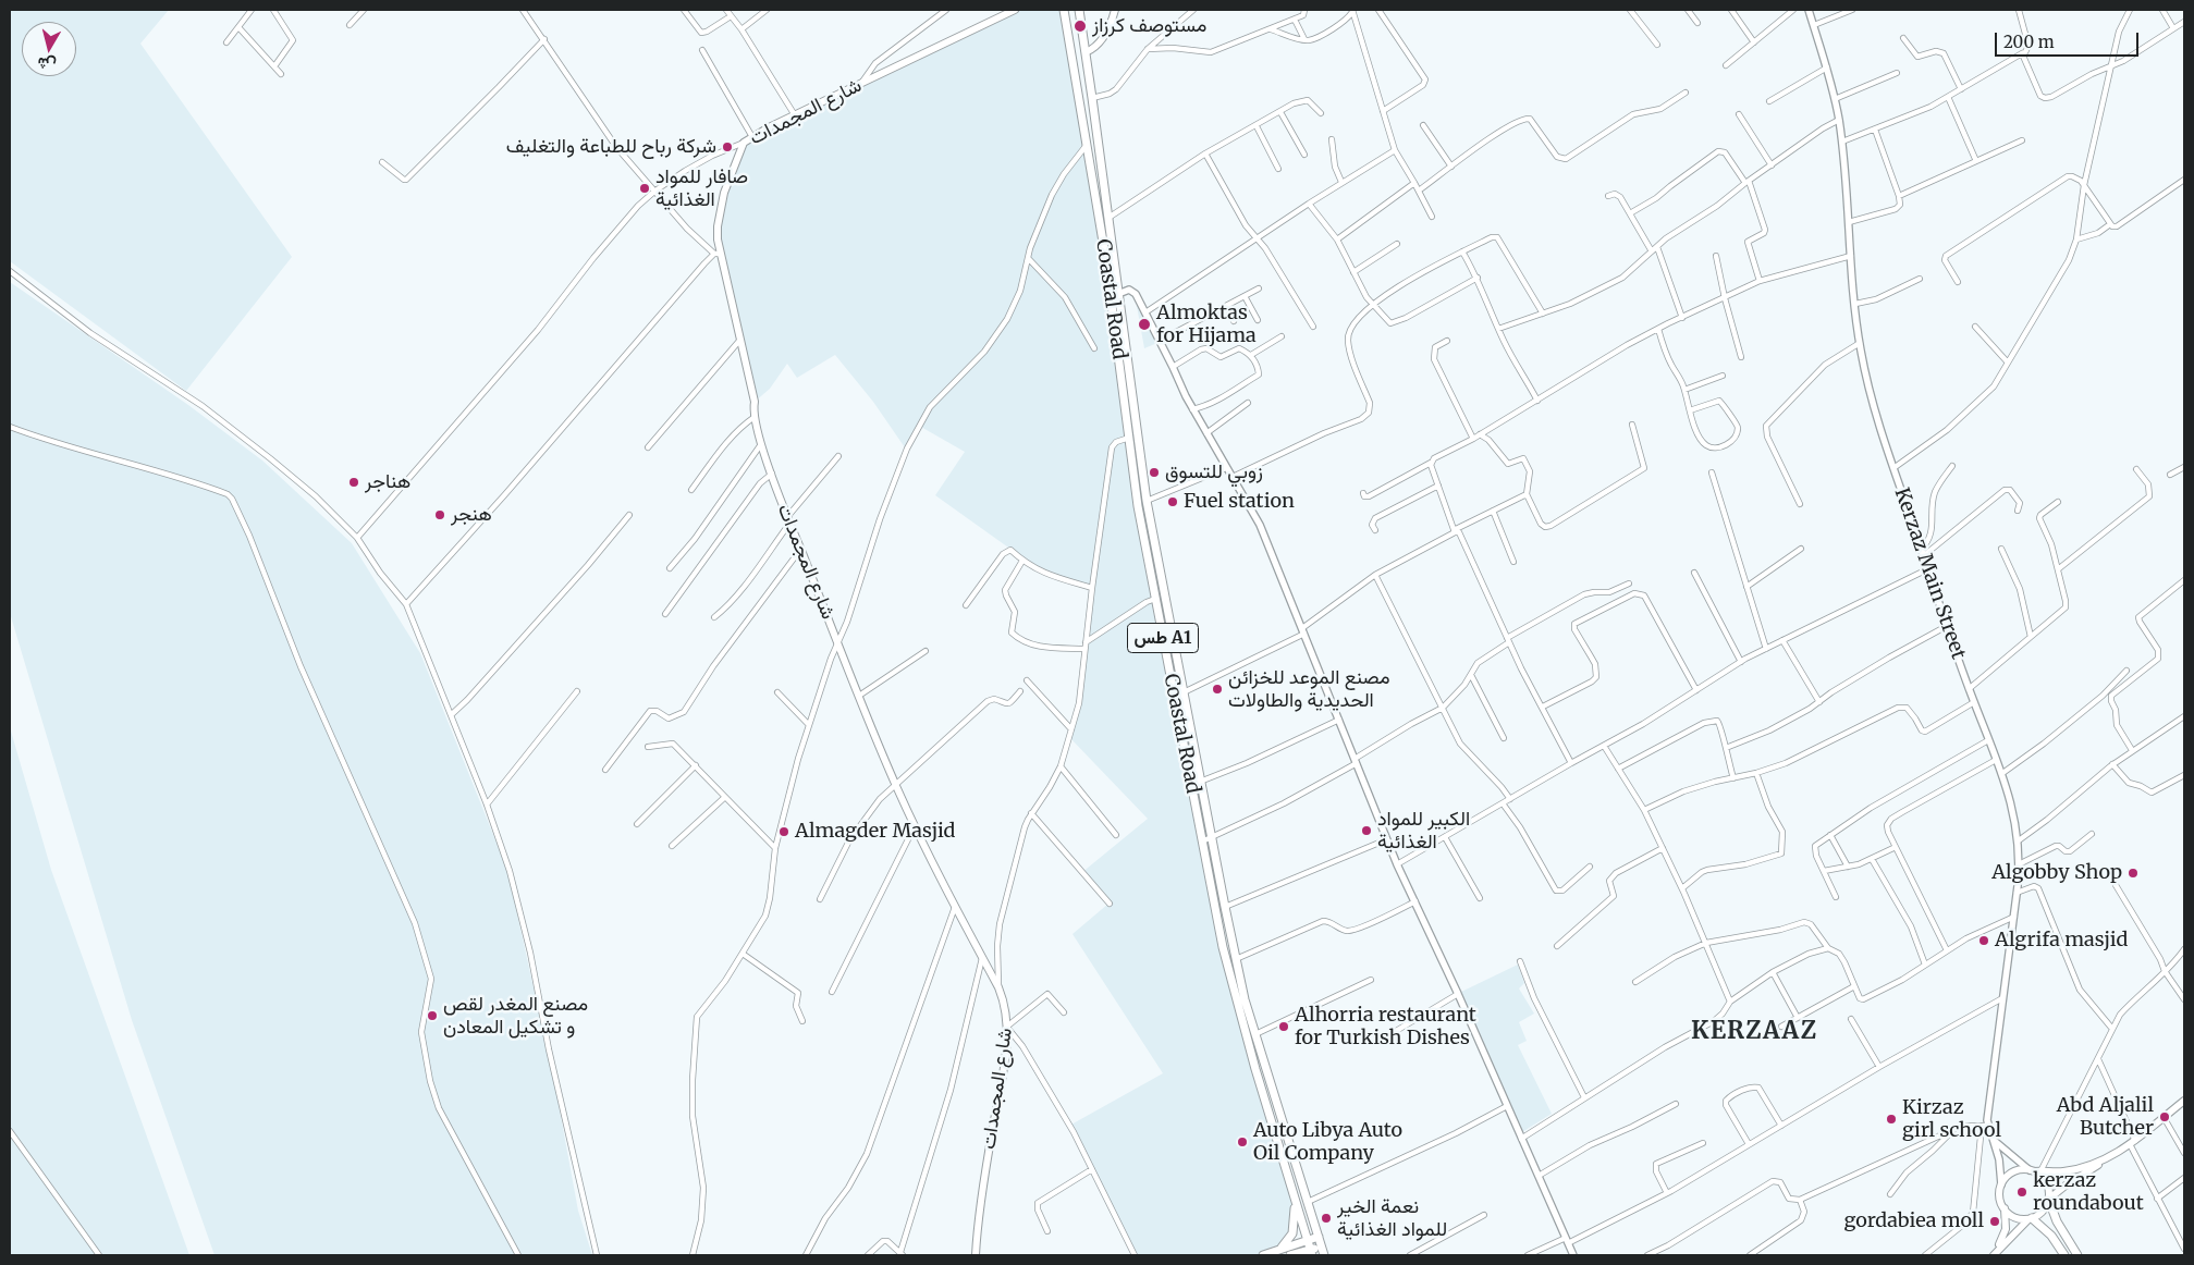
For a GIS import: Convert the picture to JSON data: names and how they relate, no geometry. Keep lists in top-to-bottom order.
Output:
{
  "streets": {
    "main road": ["شارع المجمدات", "Coastal Road", "طس A1"],
    "street": ["Kerzaz Main Street"]
  },
  "districts": ["KERZAAZ"],
  "places": [
    "مستوصف كرزاز",
    "شركة رباح للطباعة والتغليف",
    "صافار للمواد الغذائية",
    "Almoktas for Hijama",
    "زوبي للتسوق",
    "هناجر",
    "Fuel station",
    "هنجر",
    "مصنع الموعد للخزائن الحديدية والطاولات",
    "الكبير للمواد الغذائية",
    "Almagder Masjid",
    "Algobby Shop",
    "Algrifa masjid",
    "مصنع المغدر لقص و تشكيل المعادن",
    "Alhorria restaurant for Turkish Dishes",
    "Abd Aljalil Butcher",
    "Kirzaz girl school",
    "Auto Libya Auto Oil Company",
    "kerzaz roundabout",
    "نعمة الخير للمواد الغذائية",
    "gordabiea moll"
  ],
  "scale_bar": "200 m",
  "north": "bottom"
}
